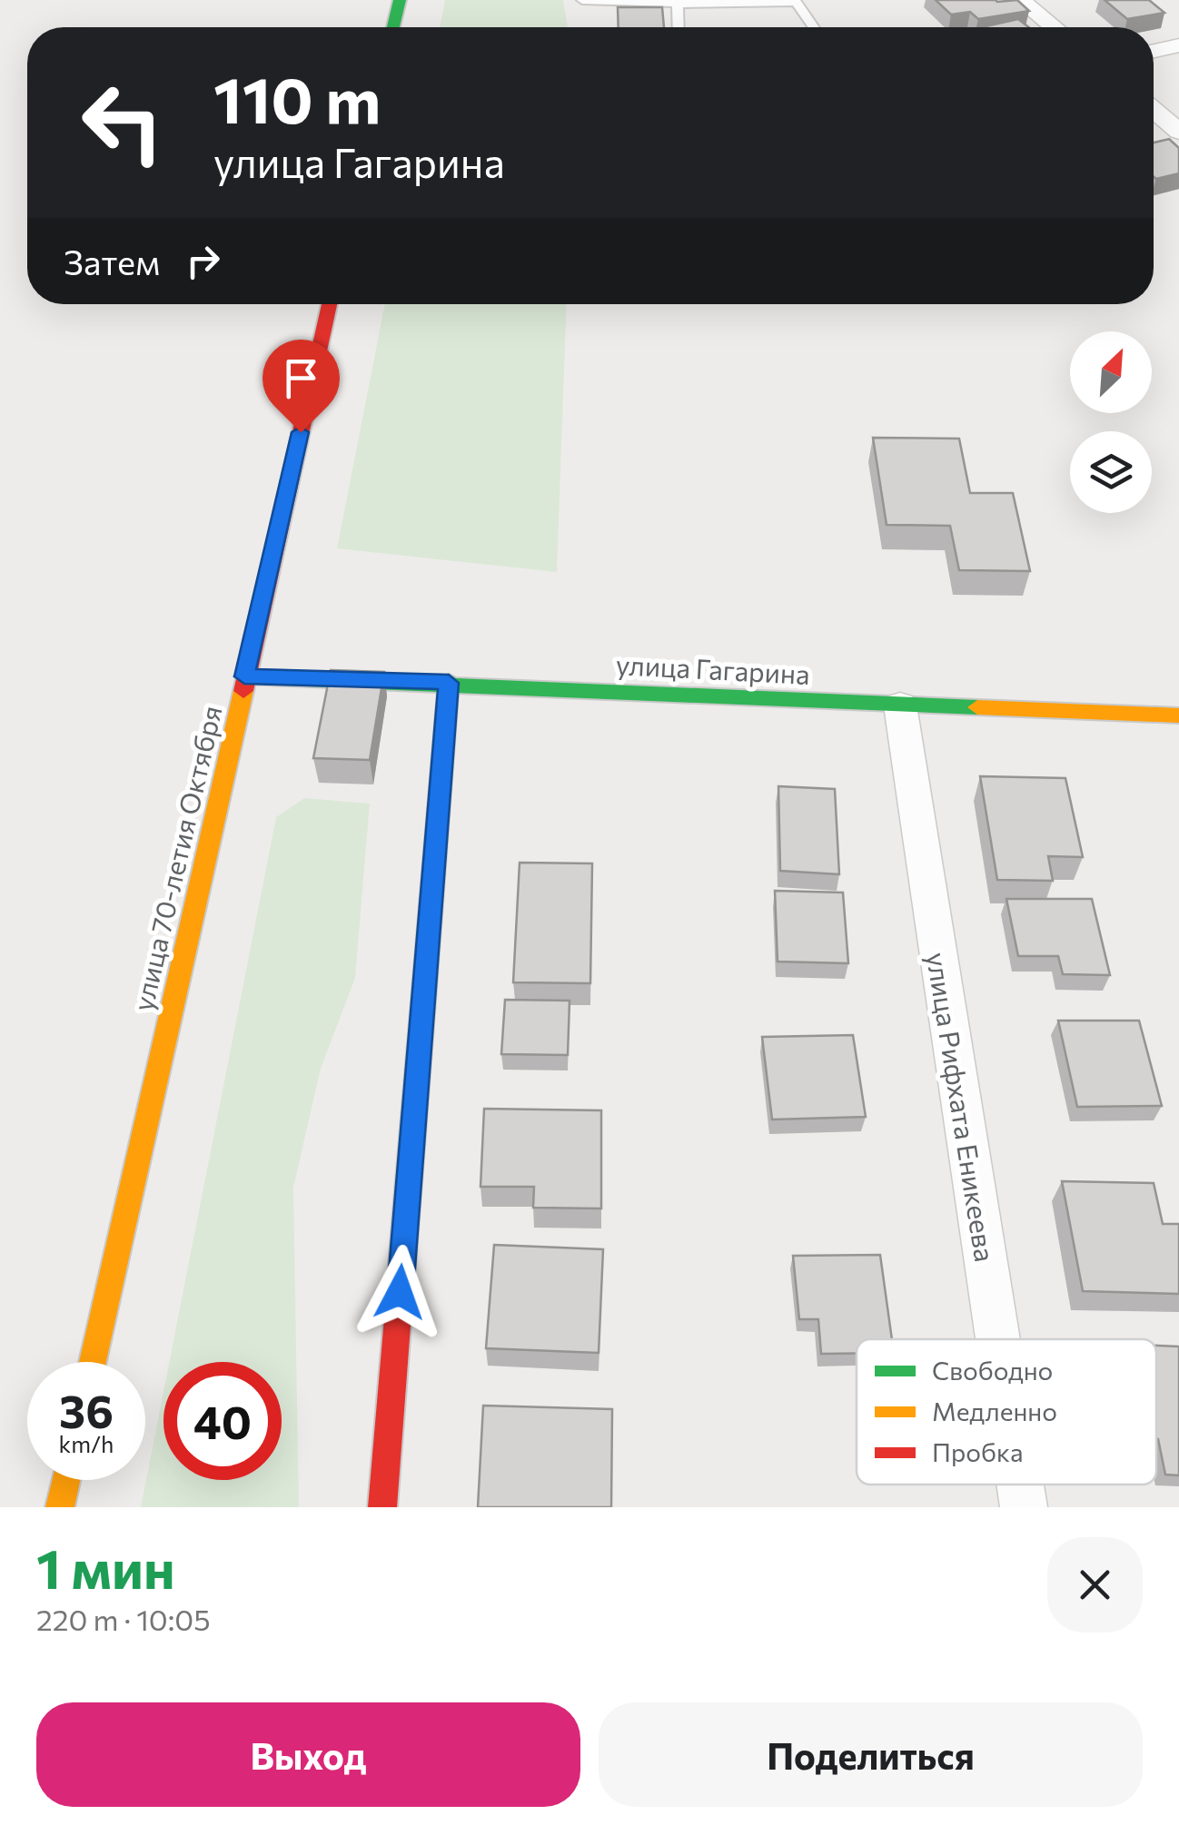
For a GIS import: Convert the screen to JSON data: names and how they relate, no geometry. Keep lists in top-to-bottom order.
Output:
{
  "streets": {
    "street": ["улица Гагарина", "улица 70-летия Октября", "улица Рифхата Еникеева"]
  },
  "crossings": [
    ["улица Гагарина", "улица 70-летия Октября"],
    ["улица Гагарина", "улица Рифхата Еникеева"]
  ],
  "legend": ["Свободно", "Медленно", "Пробка"],
  "north": "top right",
  "page": {
    "turn": ["110 m", "улица Гагарина"],
    "then": "Затем",
    "speed": "36 km/h",
    "limit": "40",
    "heading": ["1 мин", "220 m · 10:05"],
    "buttons": ["Выход", "Поделиться"]
  }
}
